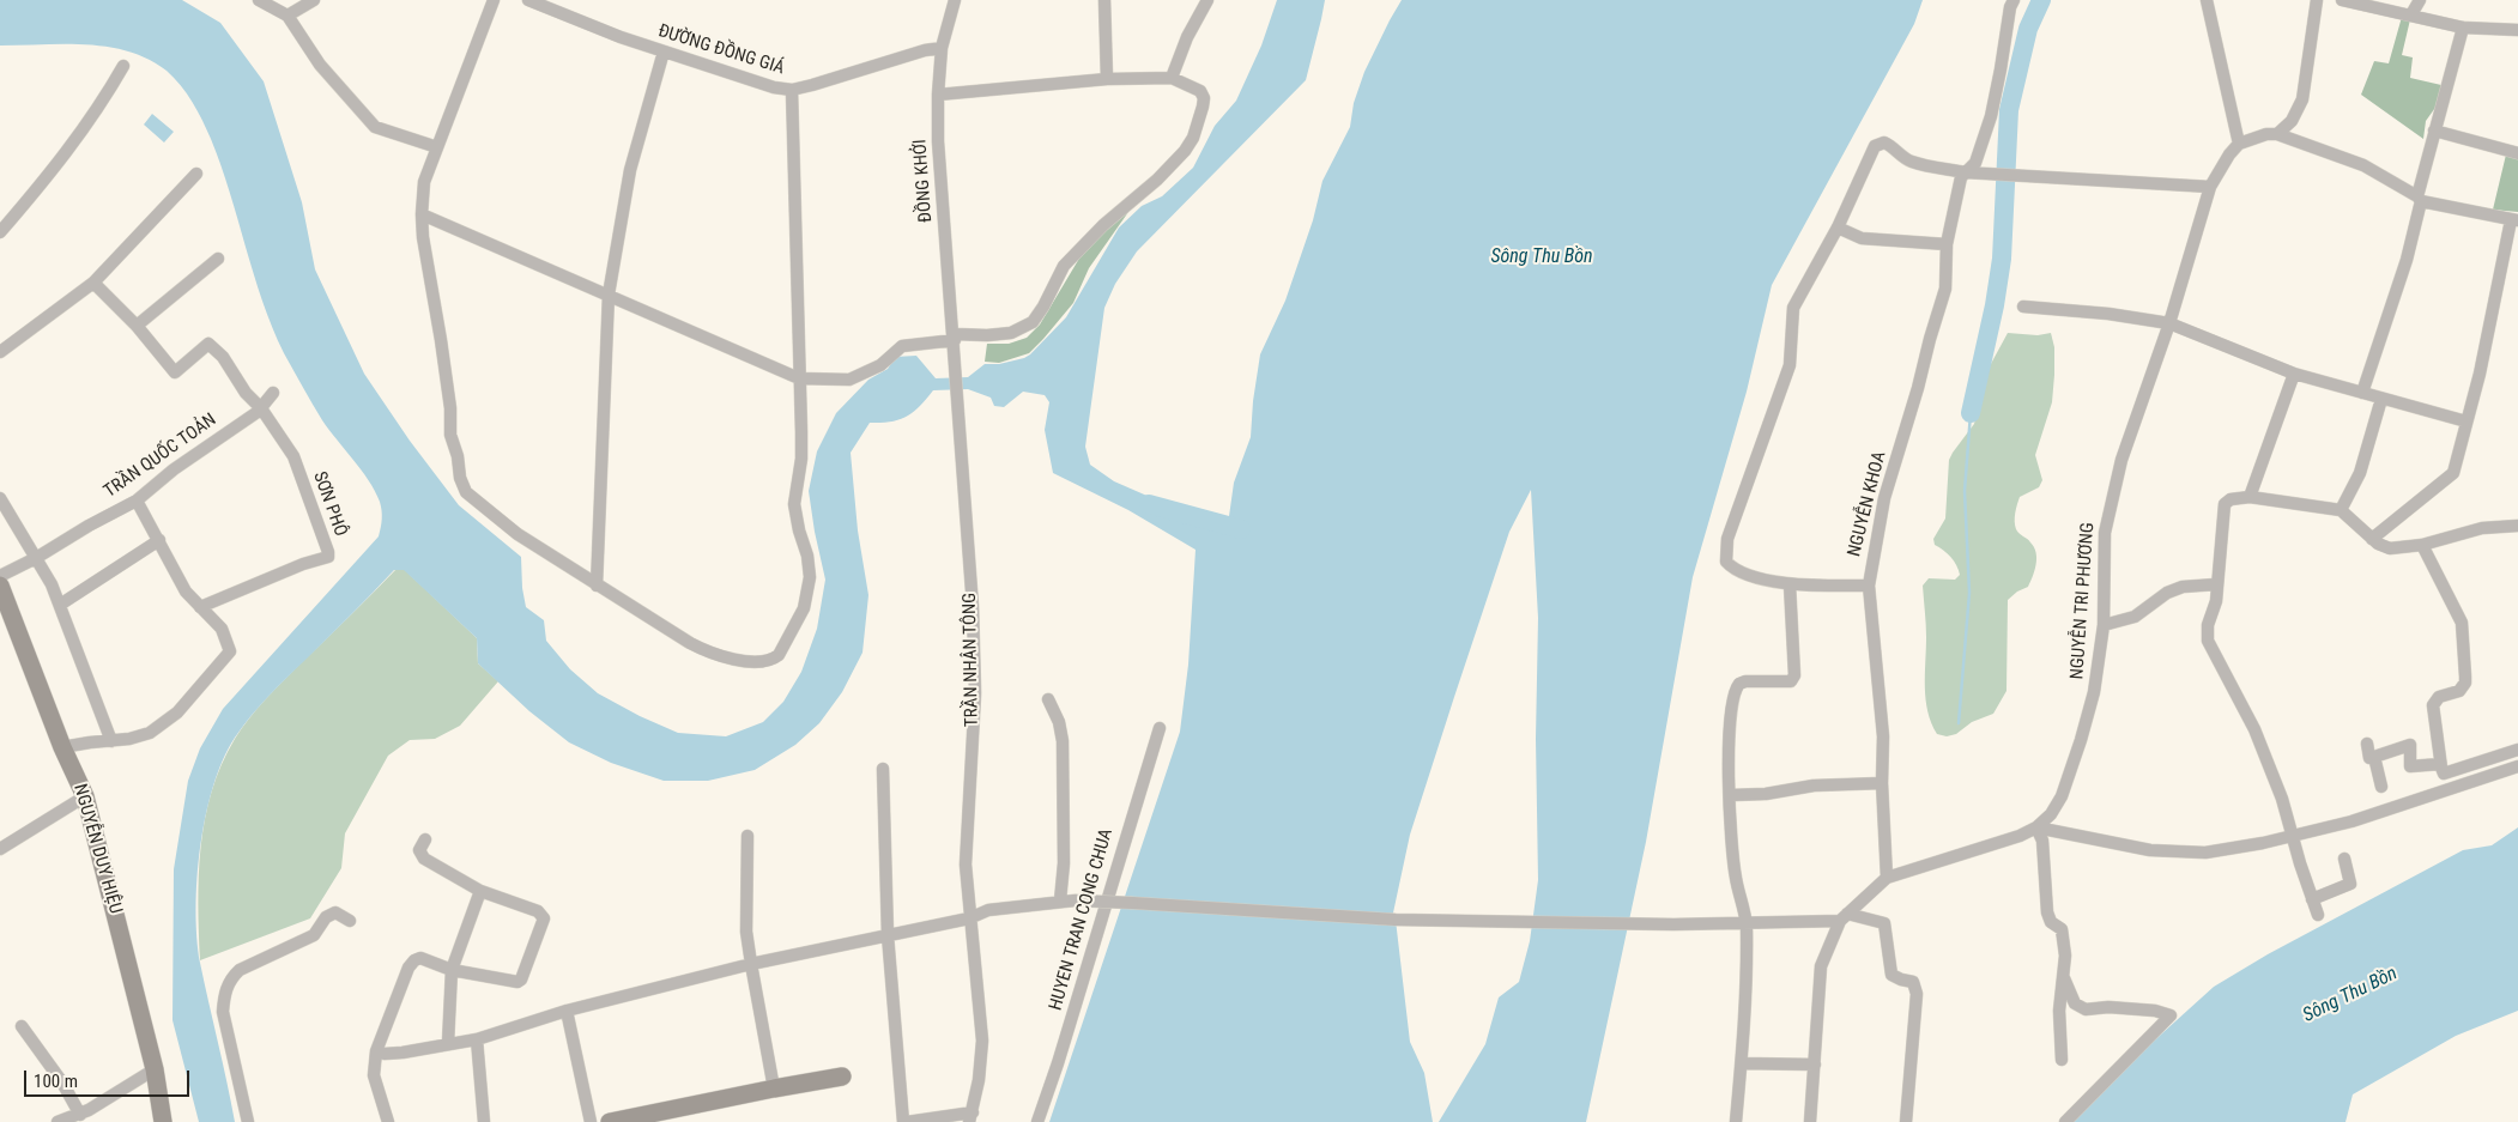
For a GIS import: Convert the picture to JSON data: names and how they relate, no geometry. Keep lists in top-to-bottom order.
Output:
{
  "streets": {
    "main road": ["NGUYỄN DUY HIỆU"],
    "street": [
      "ĐƯỜNG ĐỒNG GIÁ",
      "ĐỒNG KHỞI",
      "TRẦN QUỐC TOẢN",
      "SƠN PHÔ",
      "NGUYỄN KHOA",
      "NGUYỄN TRI PHƯƠNG",
      "TRẦN NHÂN TÔNG",
      "HUYEN TRAN CONG CHUA"
    ]
  },
  "crossings": [
    ["ĐƯỜNG ĐỒNG GIÁ", "ĐỒNG KHỞI"],
    ["ĐỒNG KHỞI", "TRẦN NHÂN TÔNG"],
    ["TRẦN QUỐC TOẢN", "SƠN PHÔ"],
    ["NGUYỄN KHOA", "NGUYỄN TRI PHƯƠNG"]
  ],
  "water": ["Sông Thu Bồn"],
  "scale_bar": "100 m"
}
